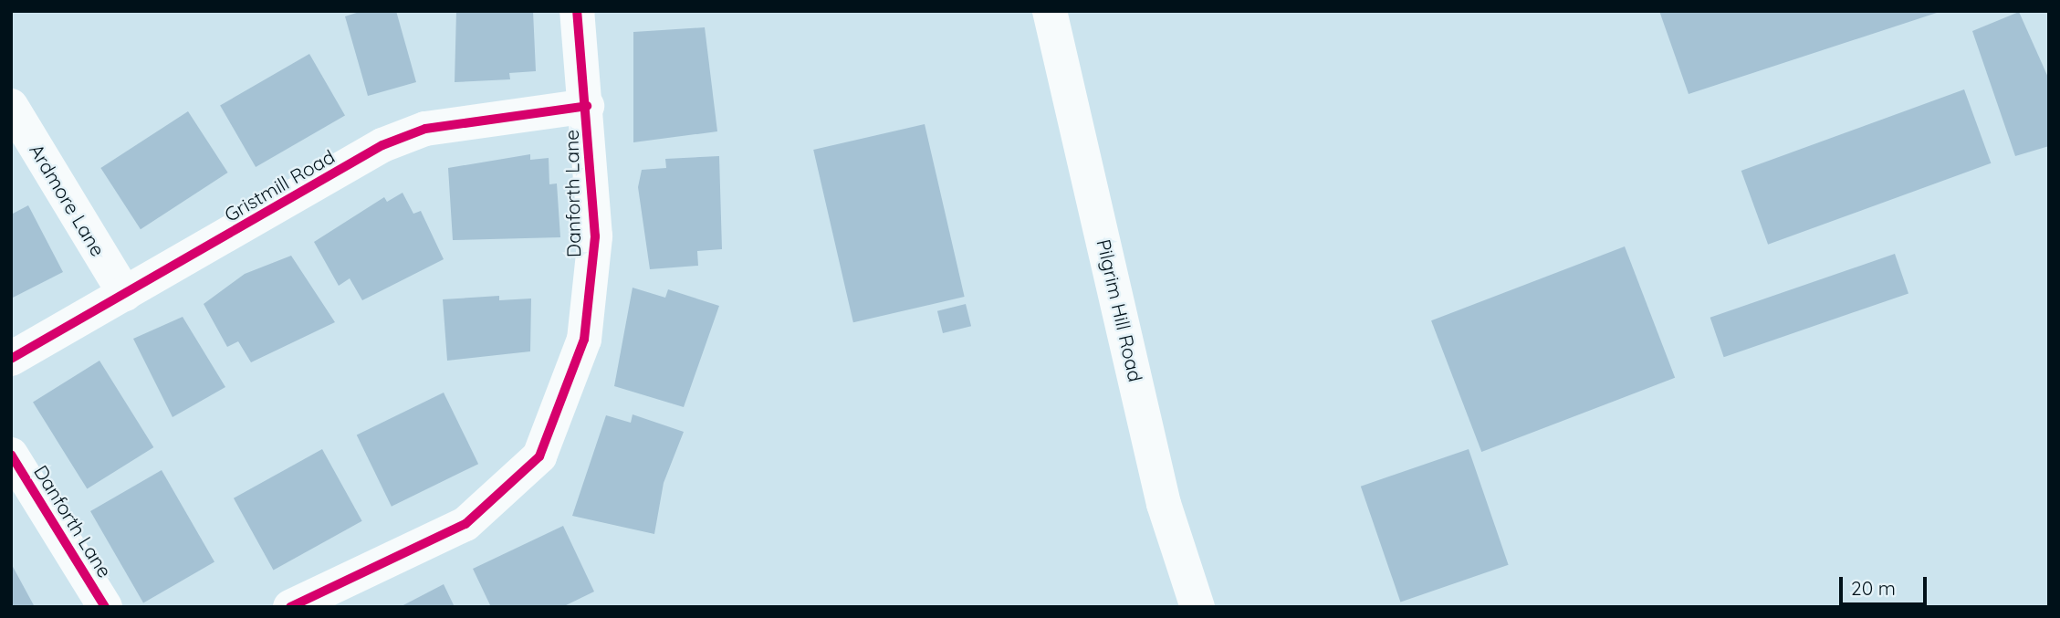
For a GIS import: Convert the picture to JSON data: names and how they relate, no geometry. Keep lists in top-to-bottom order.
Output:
{
  "streets": {
    "street": [
      "Gristmill Road",
      "Danforth Lane",
      "Ardmore Lane",
      "Pilgrim Hill Road"
    ]
  },
  "crossings": [
    ["Gristmill Road", "Danforth Lane"],
    ["Gristmill Road", "Ardmore Lane"]
  ],
  "scale_bar": "20 m"
}
